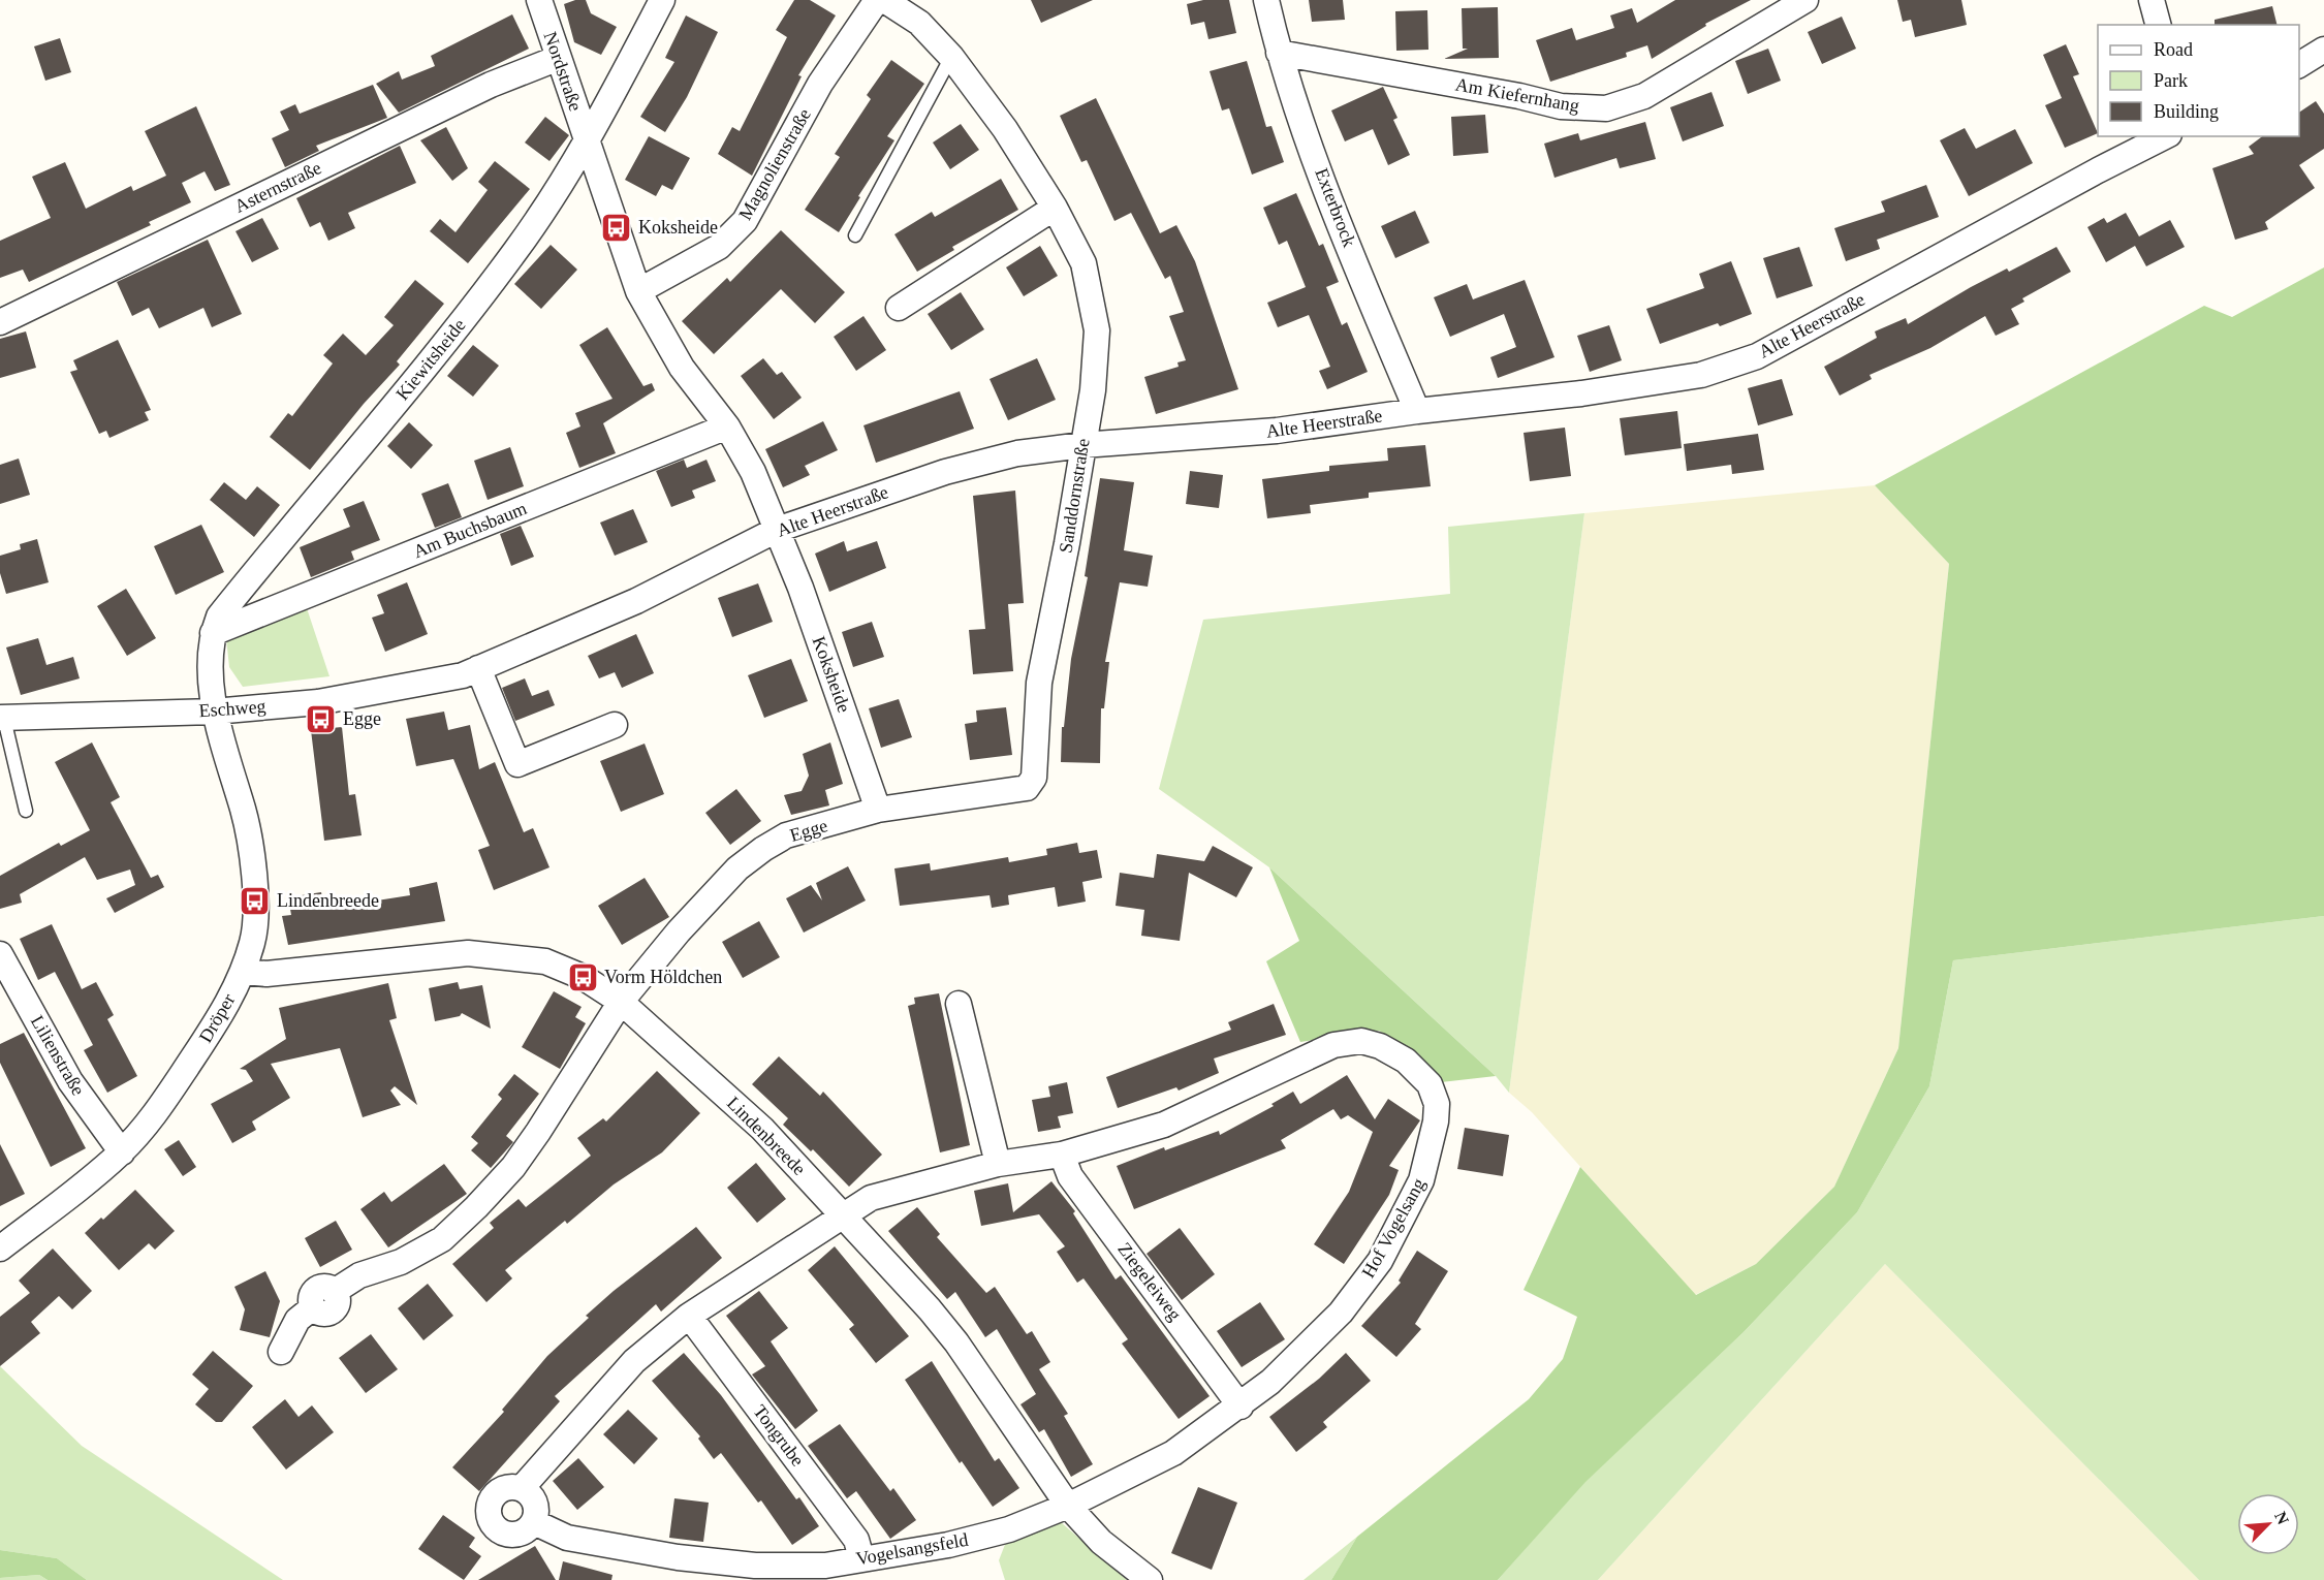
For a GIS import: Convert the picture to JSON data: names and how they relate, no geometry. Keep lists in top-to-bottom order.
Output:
{
  "streets": {
    "street": [
      "Nordstraße",
      "Am Kiefernhang",
      "Magnolienstraße",
      "Asternstraße",
      "Exterbrock",
      "Alte Heerstraße",
      "Kiewitsheide",
      "Sanddornstraße",
      "Am Buchsbaum",
      "Koksheide",
      "Eschweg",
      "Egge",
      "Dröper",
      "Lilienstraße",
      "Lindenbreede",
      "Hof Vogelsang",
      "Ziegeleiweg",
      "Tongrube",
      "Vogelsangsfeld"
    ]
  },
  "crossings": [
    ["Nordstraße", "Asternstraße"],
    ["Nordstraße", "Kiewitsheide"],
    ["Nordstraße", "Koksheide"],
    ["Am Kiefernhang", "Exterbrock"],
    ["Magnolienstraße", "Koksheide"],
    ["Exterbrock", "Alte Heerstraße"],
    ["Alte Heerstraße", "Sanddornstraße"],
    ["Alte Heerstraße", "Koksheide"],
    ["Alte Heerstraße", "Eschweg"],
    ["Kiewitsheide", "Am Buchsbaum"],
    ["Kiewitsheide", "Koksheide"],
    ["Kiewitsheide", "Eschweg"],
    ["Kiewitsheide", "Dröper"],
    ["Sanddornstraße", "Egge"],
    ["Am Buchsbaum", "Koksheide"],
    ["Koksheide", "Egge"],
    ["Eschweg", "Dröper"],
    ["Egge", "Lindenbreede"],
    ["Dröper", "Lilienstraße"],
    ["Dröper", "Lindenbreede"],
    ["Lindenbreede", "Hof Vogelsang"],
    ["Lindenbreede", "Vogelsangsfeld"],
    ["Hof Vogelsang", "Ziegeleiweg"],
    ["Hof Vogelsang", "Vogelsangsfeld"],
    ["Tongrube", "Vogelsangsfeld"]
  ],
  "places": {
    "bus stop": [
      "Koksheide",
      "Egge",
      "Lindenbreede",
      "Vorm Höldchen"
    ]
  },
  "legend": ["Road", "Park", "Building"],
  "north": "top right"
}
